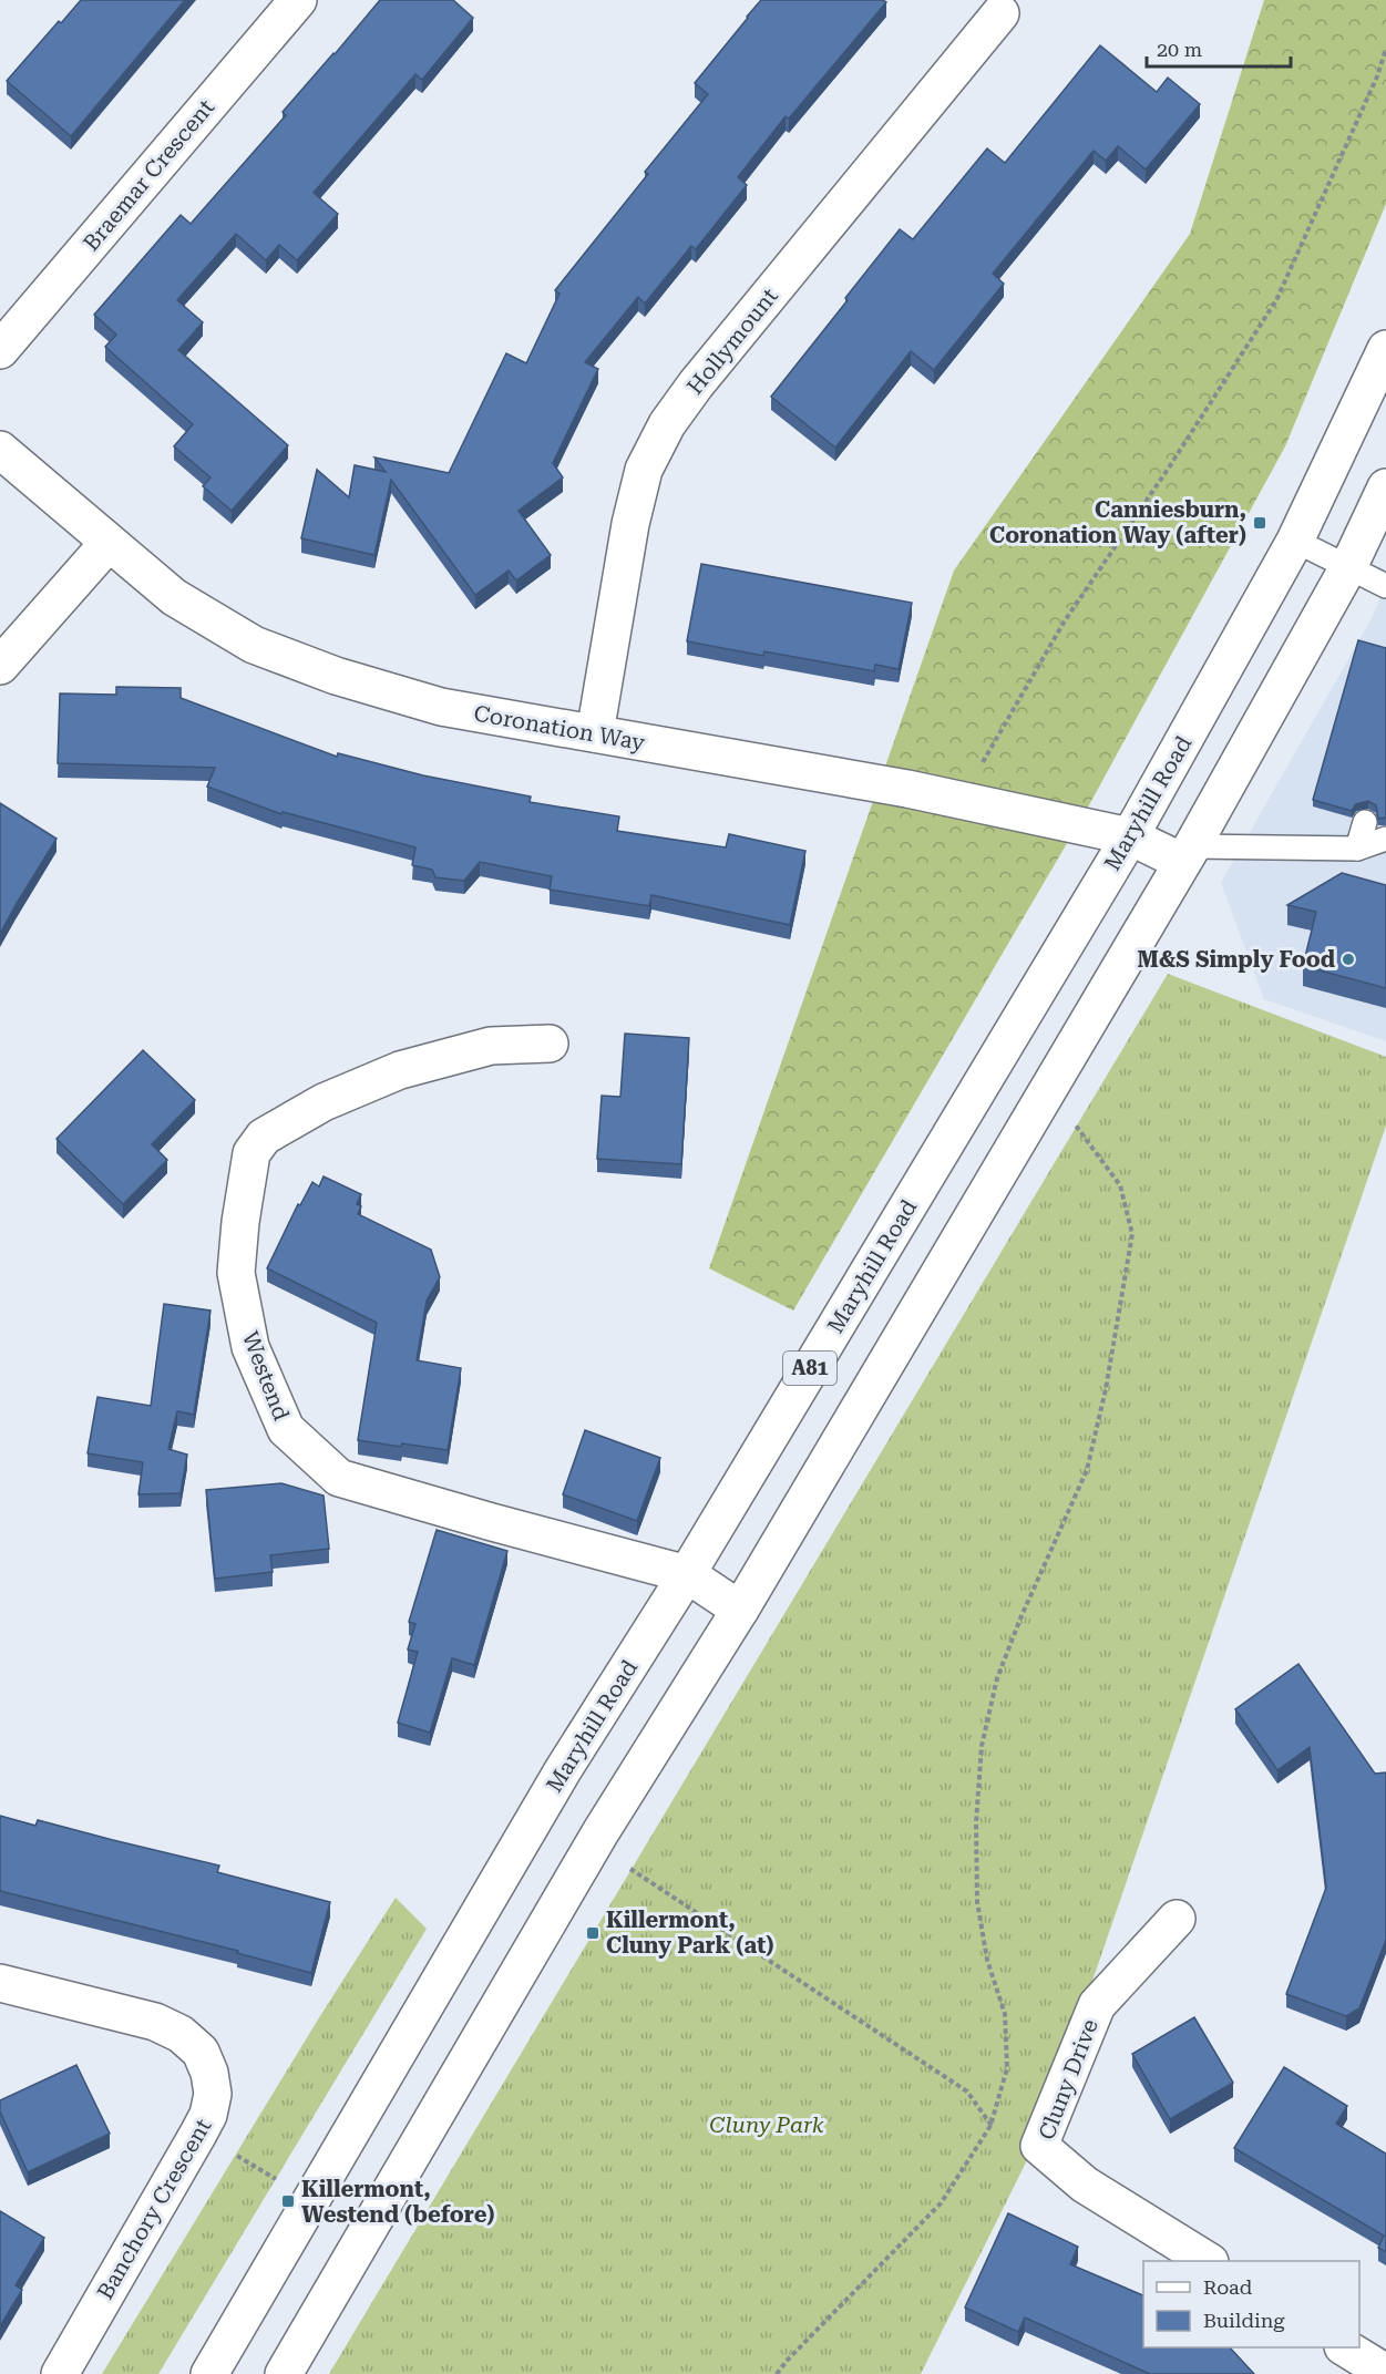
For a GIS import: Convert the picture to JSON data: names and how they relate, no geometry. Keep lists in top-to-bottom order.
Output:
{
  "streets": {
    "street": [
      "Braemar Crescent",
      "Hollymount",
      "Coronation Way",
      "Maryhill Road",
      "A81",
      "Westend",
      "Cluny Drive",
      "Banchory Crescent"
    ]
  },
  "crossings": [
    ["Hollymount", "Coronation Way"],
    ["Coronation Way", "Maryhill Road"],
    ["Coronation Way", "A81"],
    ["Maryhill Road", "Westend"],
    ["A81", "Westend"]
  ],
  "parks": ["Cluny Park"],
  "places": {
    "transit": ["Canniesburn, Coronation Way (after)", "Killermont, Cluny Park (at)", "Killermont, Westend (before)"],
    "other": ["M&S Simply Food"]
  },
  "legend": ["Road", "Building"],
  "scale_bar": "20 m"
}
